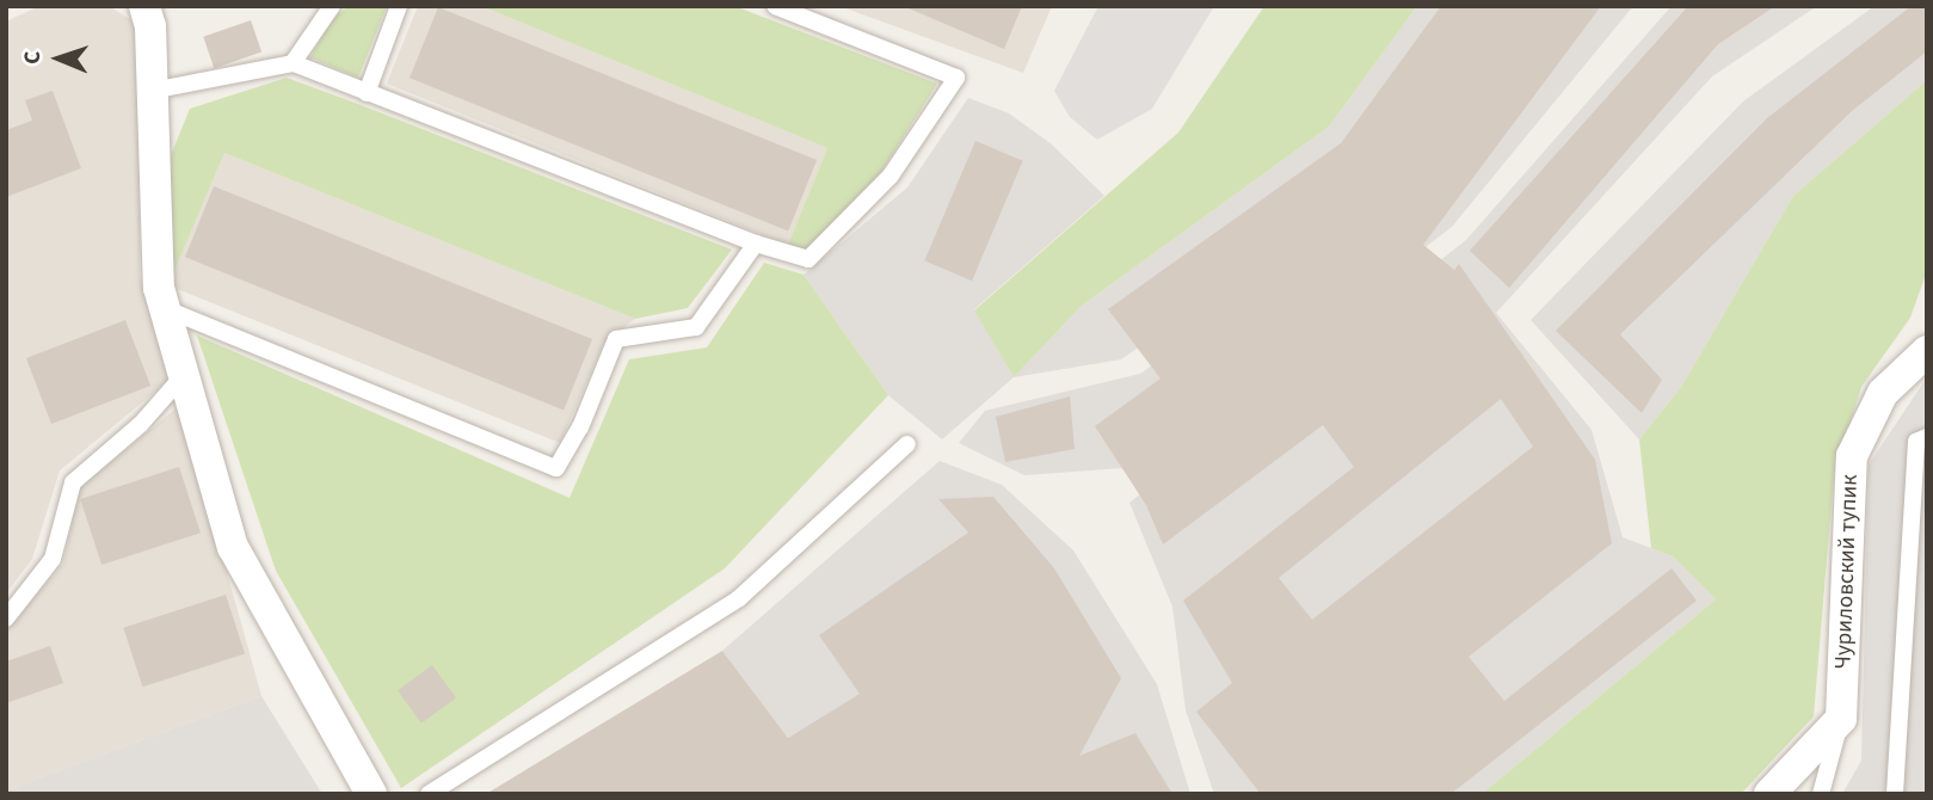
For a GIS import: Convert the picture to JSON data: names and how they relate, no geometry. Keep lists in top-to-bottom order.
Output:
{
  "streets": {
    "street": ["Чуриловский тупик"]
  },
  "north": "left"
}
